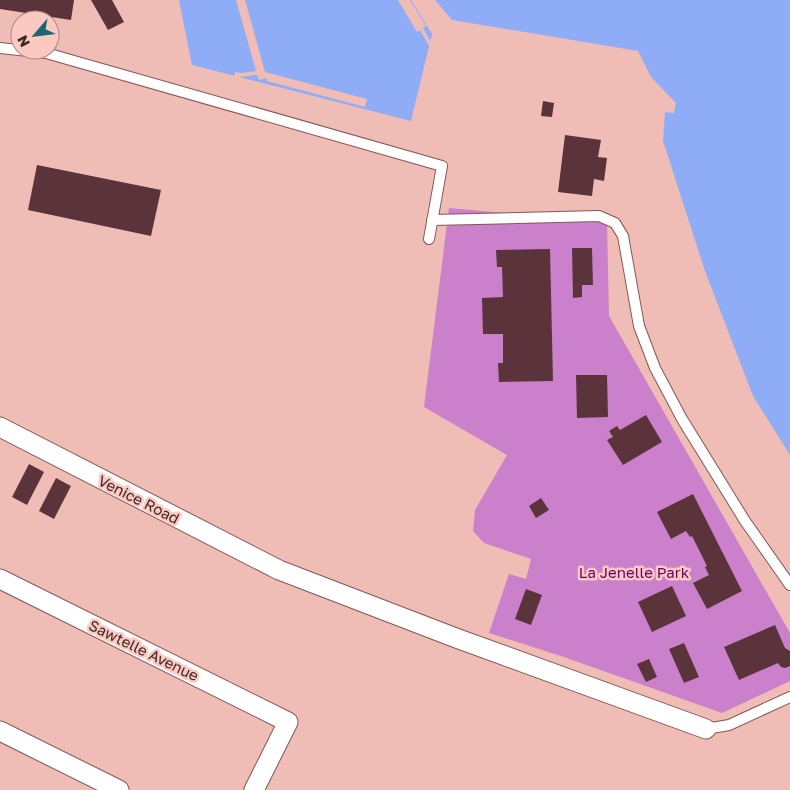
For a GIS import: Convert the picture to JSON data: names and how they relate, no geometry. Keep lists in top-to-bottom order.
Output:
{
  "streets": {
    "street": ["Venice Road", "Sawtelle Avenue"]
  },
  "parks": ["La Jenelle Park"],
  "north": "bottom left"
}
